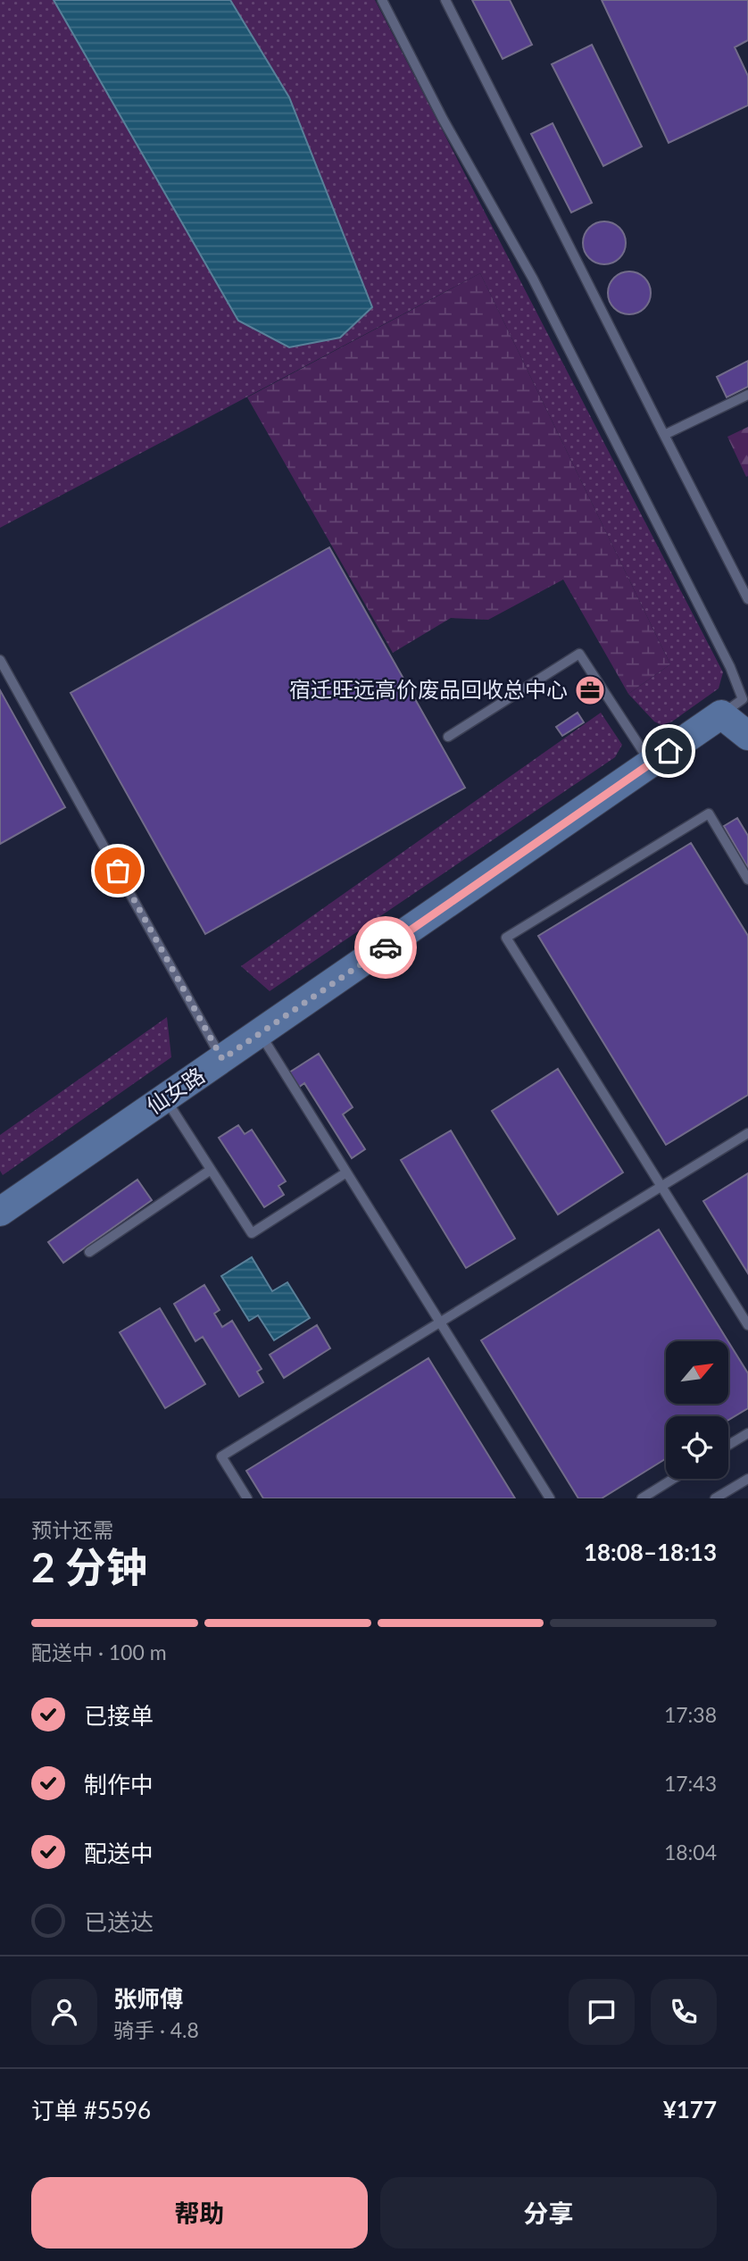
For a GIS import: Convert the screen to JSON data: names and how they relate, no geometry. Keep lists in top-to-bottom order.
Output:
{
  "streets": {
    "street": ["仙女路"]
  },
  "places": {
    "office": ["宿迁旺远高价废品回收总中心"]
  },
  "north": "top right",
  "page": {
    "heading": ["2 分钟", "预计还需", "18:08–18:13"],
    "panel": [
      "张师傅",
      "骑手 · 4.8",
      "订单 #5596",
      "¥177"
    ],
    "bar": "配送中 · 100 m",
    "list": [
      ["已接单", "17:38"],
      ["制作中", "17:43"],
      ["配送中", "18:04"],
      "已送达"
    ],
    "buttons": ["帮助", "分享"]
  }
}
